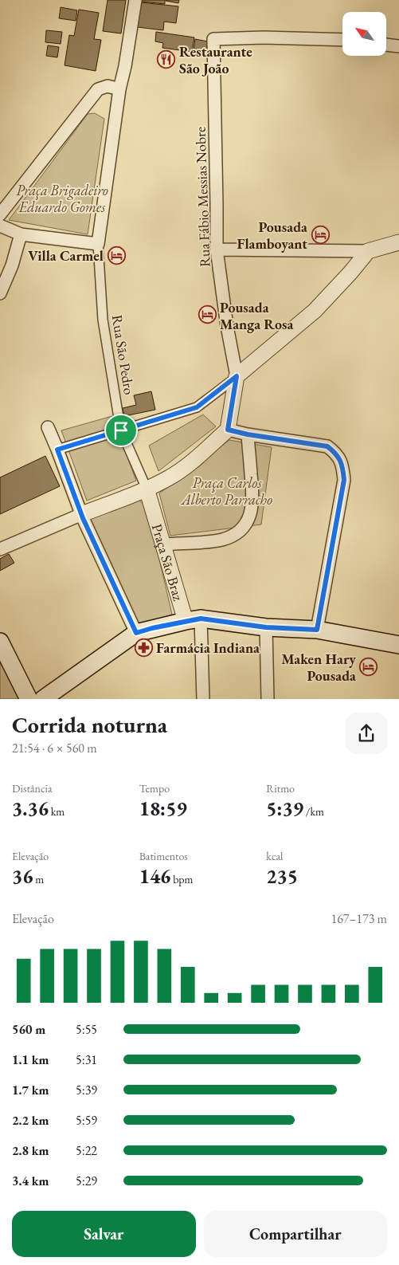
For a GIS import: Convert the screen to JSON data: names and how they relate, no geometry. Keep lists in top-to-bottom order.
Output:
{
  "streets": {
    "main road": ["Praça São Braz"],
    "street": ["Rua Fábio Messias Nobre", "Rua São Pedro"]
  },
  "crossings": [
    ["Rua São Pedro", "Praça São Braz"]
  ],
  "parks": ["Praça Brigadeiro Eduardo Gomes", "Praça Carlos Alberto Parracho"],
  "places": {
    "restaurant": ["Restaurante São João"],
    "hotel": [
      "Pousada Flamboyant",
      "Villa Carmel",
      "Pousada Manga Rosa",
      "Maken Hary Pousada"
    ],
    "pharmacy": ["Farmácia Indiana"]
  },
  "north": "top left",
  "page": {
    "heading": ["Corrida noturna", "21:54 · 6 × 560 m"],
    "stats": [
      ["Distância", "3.36 km"],
      ["Tempo", "18:59"],
      ["Ritmo", "5:39 /km"],
      ["Elevação", "36 m"],
      ["Batimentos", "146 bpm"],
      ["kcal", "235"]
    ],
    "chart": ["Elevação", "167–173 m"],
    "list": [
      {
        "name": "560 m",
        "note": "5:55"
      },
      {
        "name": "1.1 km",
        "note": "5:31"
      },
      {
        "name": "1.7 km",
        "note": "5:39"
      },
      {
        "name": "2.2 km",
        "note": "5:59"
      },
      {
        "name": "2.8 km",
        "note": "5:22"
      },
      {
        "name": "3.4 km",
        "note": "5:29"
      }
    ],
    "buttons": ["Salvar", "Compartilhar"]
  }
}
